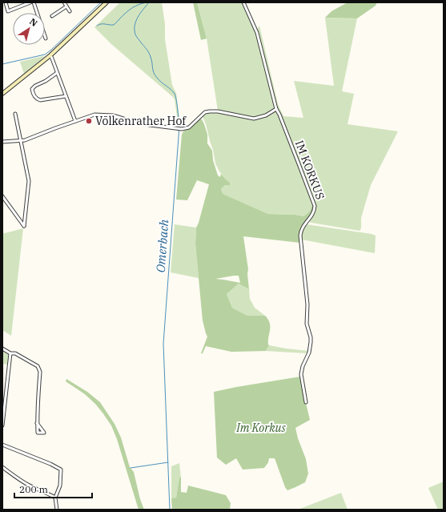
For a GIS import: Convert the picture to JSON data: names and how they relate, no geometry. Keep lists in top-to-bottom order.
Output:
{
  "streets": {
    "street": ["IM KORKUS"]
  },
  "water": ["Omerbach"],
  "parks": ["Im Korkus"],
  "places": ["Volkenrather Hof"],
  "scale_bar": "200 m",
  "north": "top right"
}
